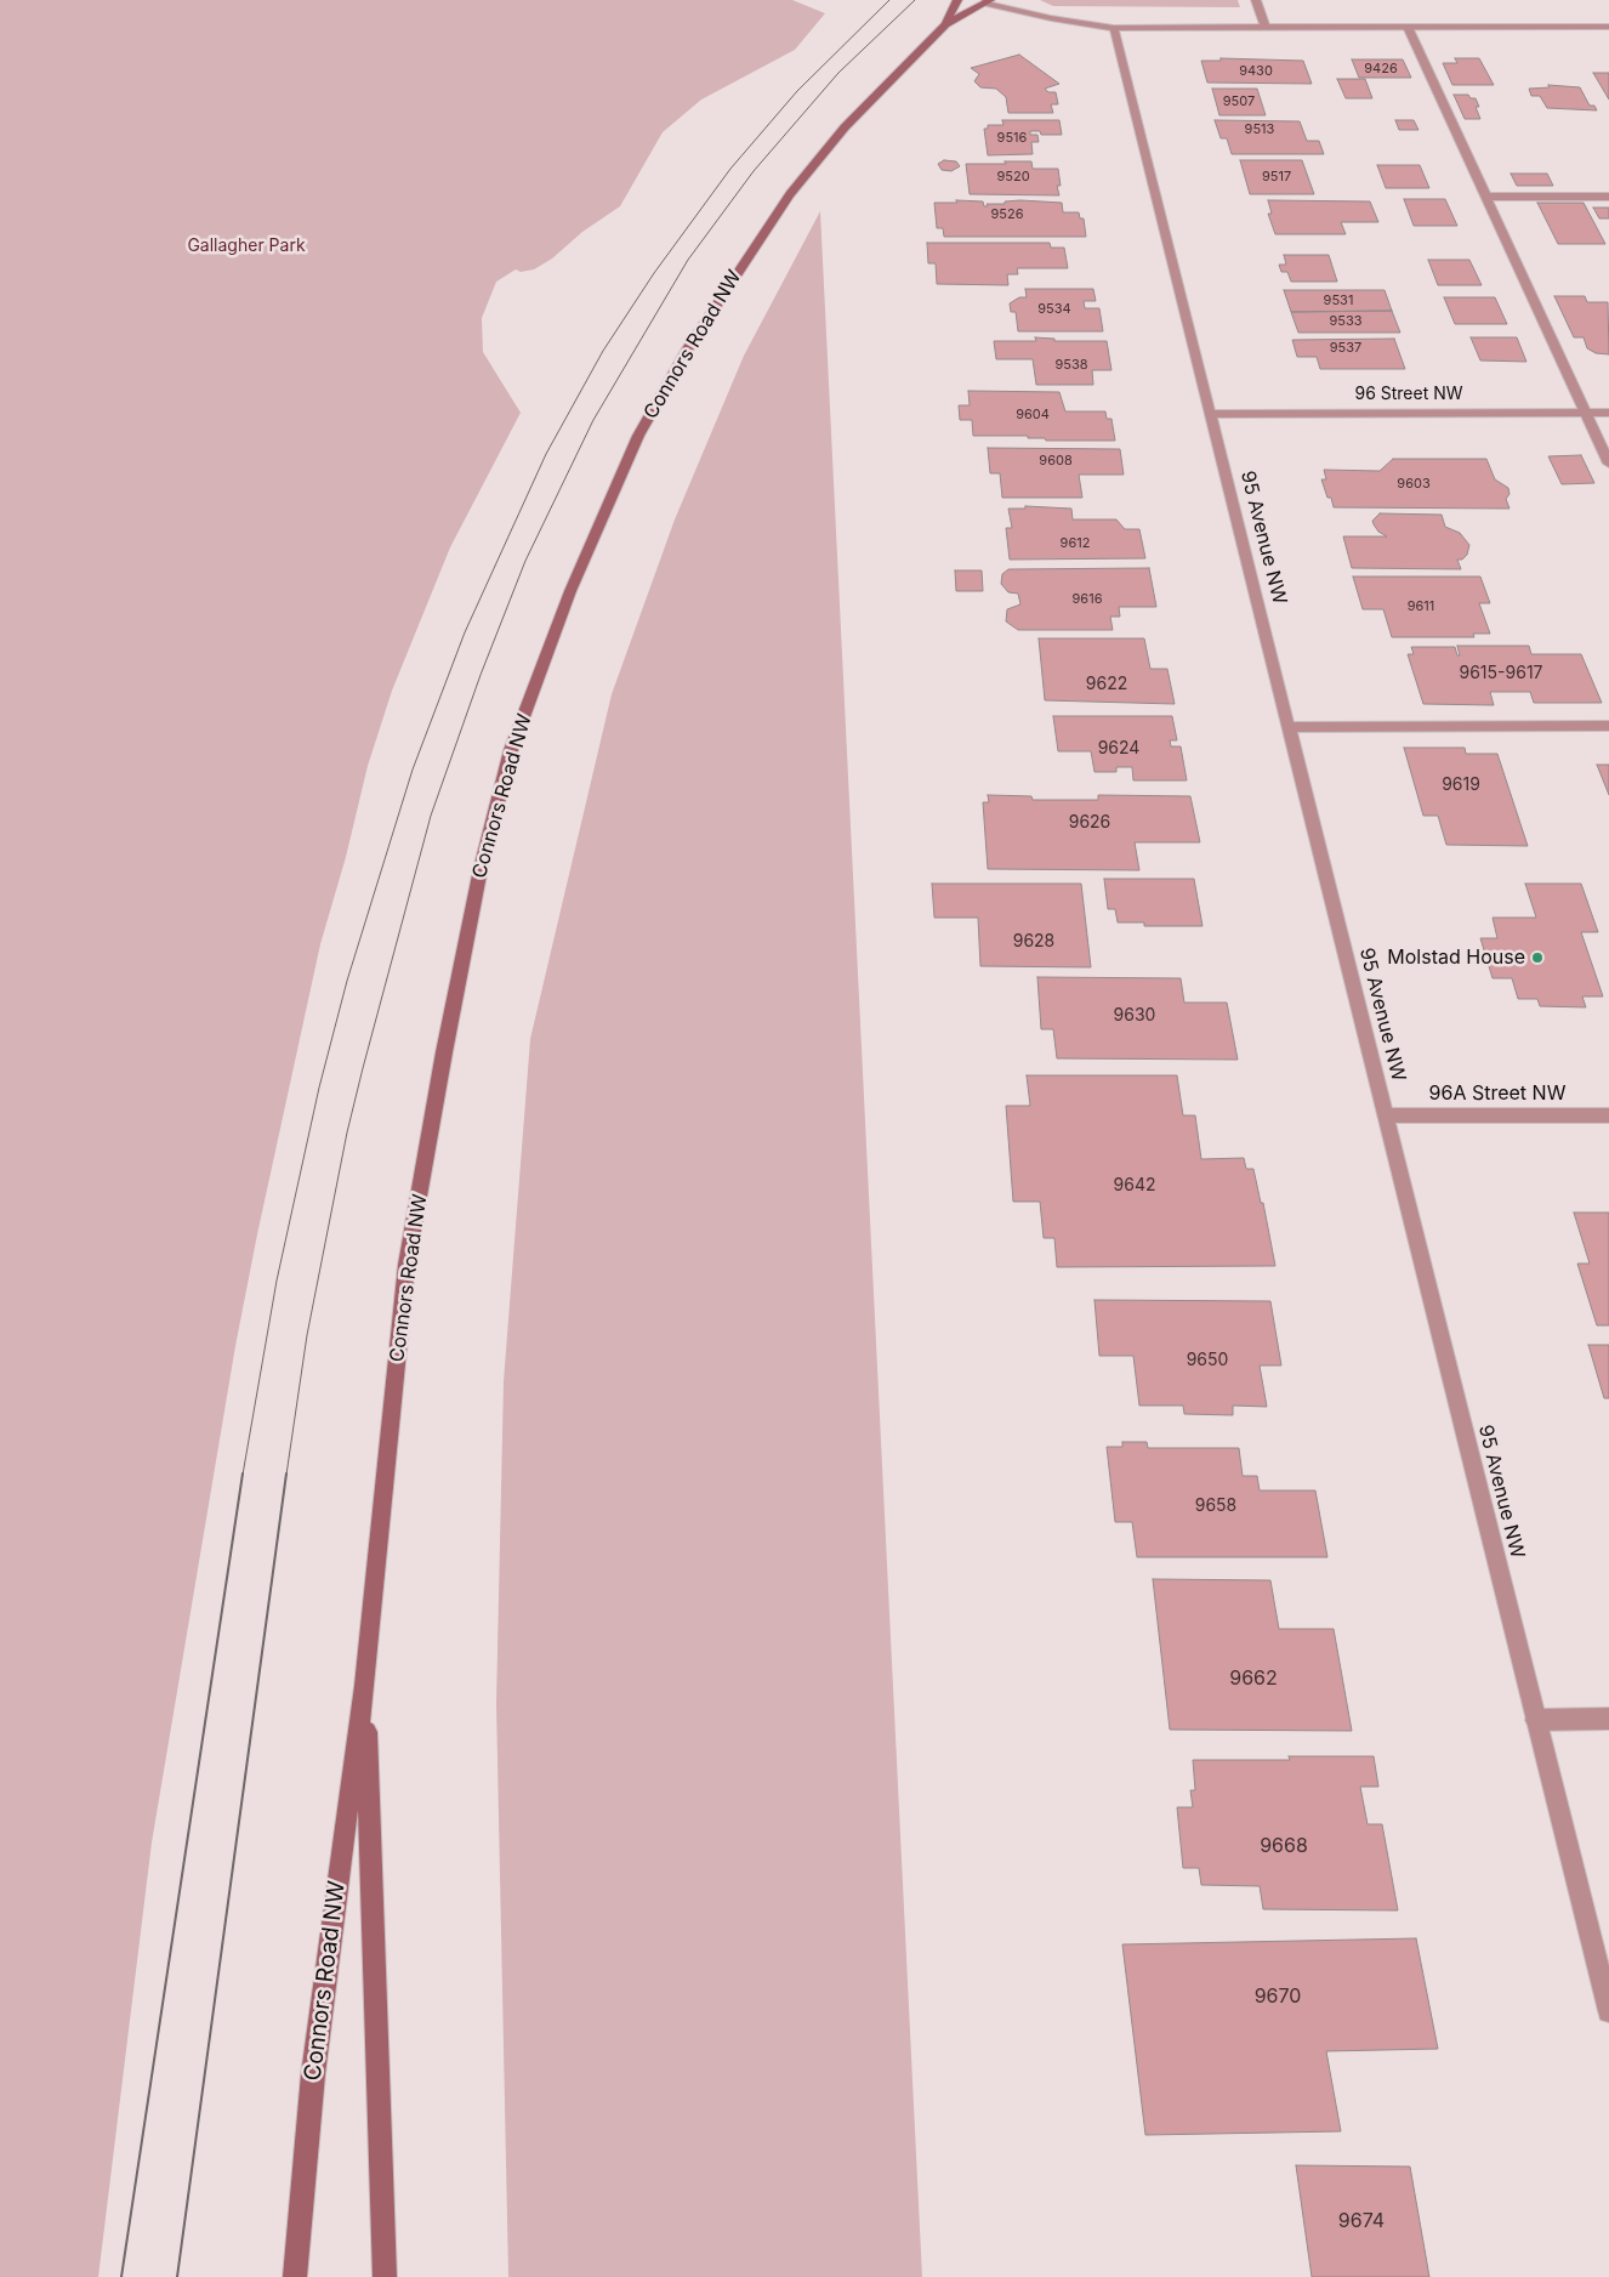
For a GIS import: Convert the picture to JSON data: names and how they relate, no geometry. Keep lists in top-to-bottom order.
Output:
{
  "streets": {
    "main road": ["Connors Road NW"],
    "street": ["96 Street NW", "95 Avenue NW", "96A Street NW"]
  },
  "crossings": [
    ["96 Street NW", "95 Avenue NW"],
    ["95 Avenue NW", "96A Street NW"]
  ],
  "parks": ["Gallagher Park"],
  "places": ["Molstad House"],
  "house_numbers": [
    "9426",
    "9430",
    "9507",
    "9513",
    "9516",
    "9520",
    "9517",
    "9526",
    "9531",
    "9534",
    "9533",
    "9537",
    "9538",
    "9604",
    "9608",
    "9603",
    "9612",
    "9616",
    "9611",
    "9615-9617",
    "9622",
    "9624",
    "9619",
    "9626",
    "9628",
    "9630",
    "9642",
    "9650",
    "9658",
    "9662",
    "9668",
    "9670",
    "9674"
  ]
}
